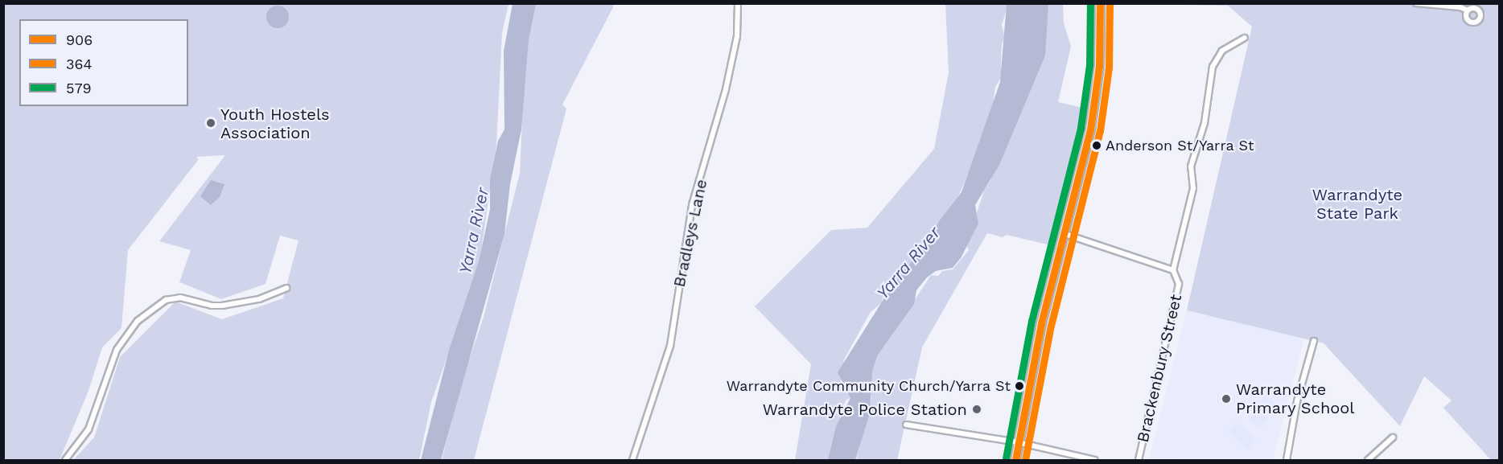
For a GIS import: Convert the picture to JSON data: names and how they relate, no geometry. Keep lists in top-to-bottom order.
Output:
{
  "streets": {
    "street": ["Bradleys Lane", "Brackenbury Street"]
  },
  "water": ["Yarra River"],
  "parks": ["Warrandyte State Park"],
  "places": [
    "Youth Hostels Association",
    "Anderson St/Yarra St",
    "Warrandyte Community Church/Yarra St",
    "Warrandyte Primary School",
    "Warrandyte Police Station"
  ],
  "lines": ["transit line 906", "transit line 364", "transit line 579"],
  "legend": ["906", "364", "579"]
}
